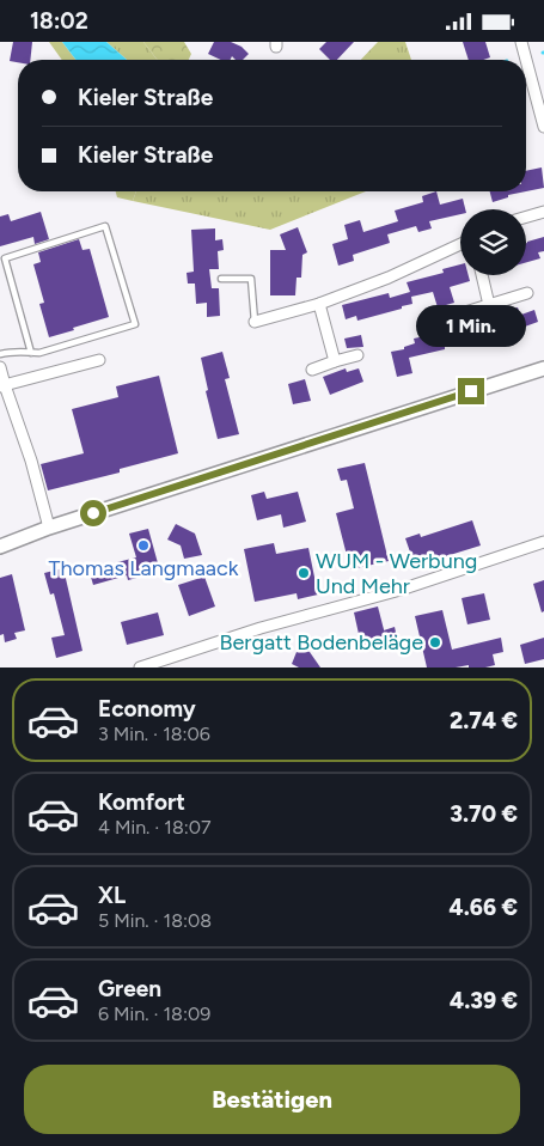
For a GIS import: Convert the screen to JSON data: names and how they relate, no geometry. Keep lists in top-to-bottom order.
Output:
{
  "places": ["Thomas Langmaack", "WUM - Werbung Und Mehr", "Bergatt Bodenbeläge"],
  "page": {
    "status": "18:02",
    "banner": ["Kieler Straße", "Kieler Straße"],
    "bubble": "1 Min.",
    "list": [
      {
        "name": "Economy",
        "note": "3 Min. · 18:06",
        "value": "2.74 €"
      },
      {
        "name": "Komfort",
        "note": "4 Min. · 18:07",
        "value": "3.70 €"
      },
      {
        "name": "XL",
        "note": "5 Min. · 18:08",
        "value": "4.66 €"
      },
      {
        "name": "Green",
        "note": "6 Min. · 18:09",
        "value": "4.39 €"
      }
    ],
    "buttons": "Bestätigen"
  }
}
